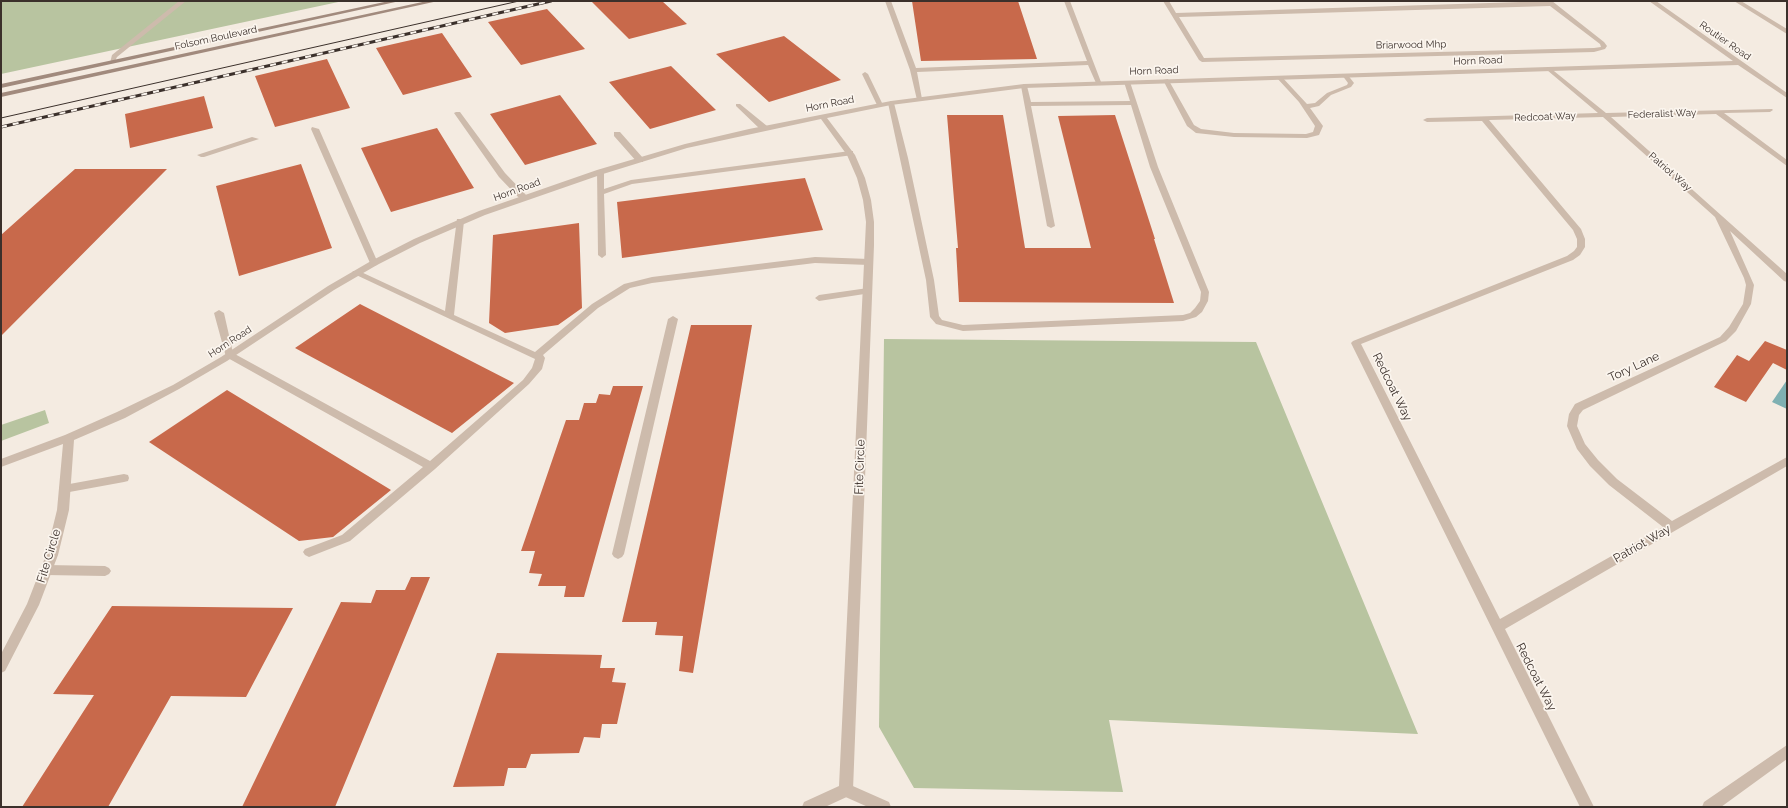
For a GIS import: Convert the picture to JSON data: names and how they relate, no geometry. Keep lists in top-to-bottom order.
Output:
{
  "streets": {
    "main road": ["Folsom Boulevard"],
    "street": [
      "Routier Road",
      "Briarwood Mhp",
      "Horn Road",
      "Federalist Way",
      "Redcoat Way",
      "Patriot Way",
      "Tory Lane",
      "Fite Circle"
    ]
  },
  "crossings": [
    ["Routier Road", "Horn Road"],
    ["Horn Road", "Patriot Way"],
    ["Horn Road", "Fite Circle"],
    ["Federalist Way", "Redcoat Way"],
    ["Federalist Way", "Patriot Way"],
    ["Redcoat Way", "Patriot Way"],
    ["Patriot Way", "Tory Lane"]
  ]
}
